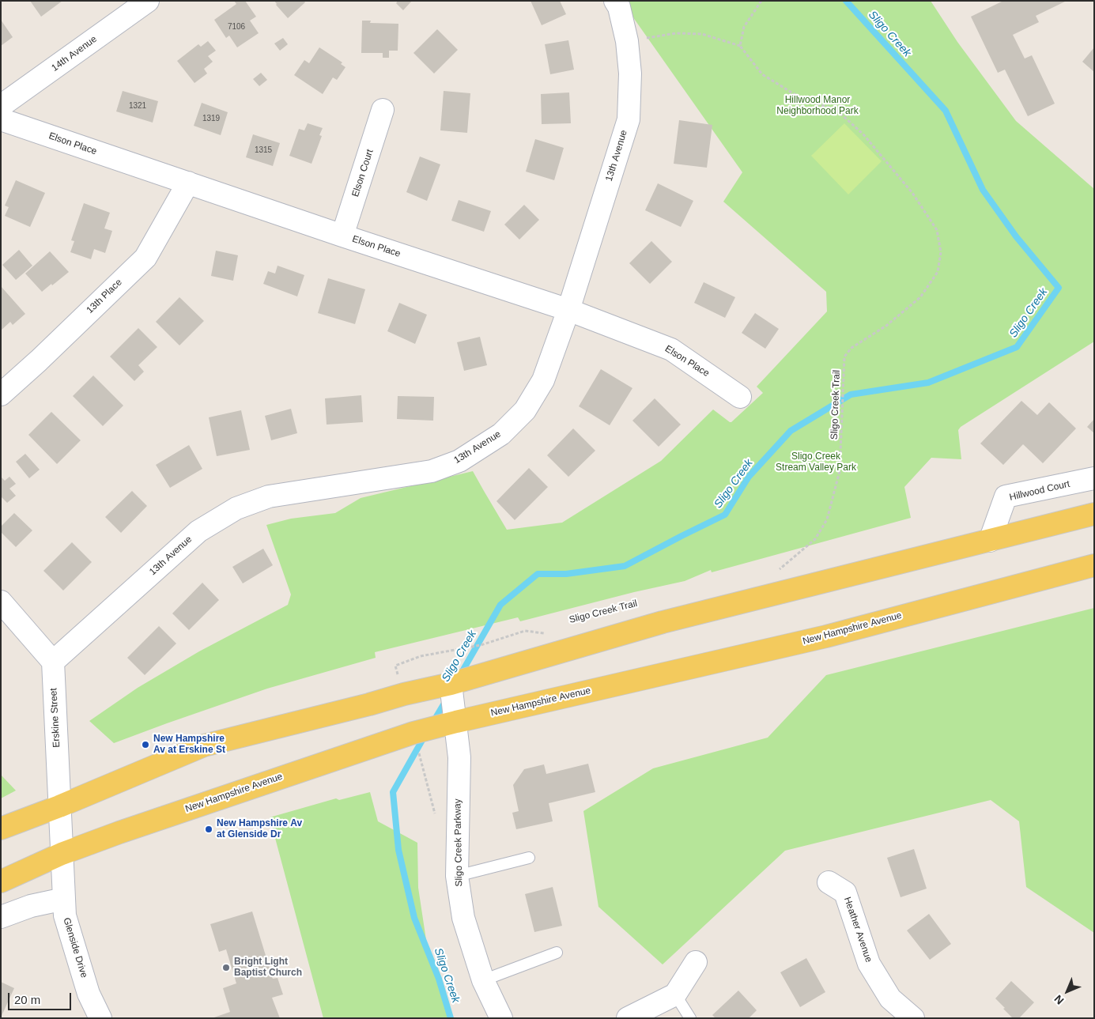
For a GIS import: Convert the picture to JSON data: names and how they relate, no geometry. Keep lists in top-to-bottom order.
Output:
{
  "streets": {
    "main road": ["New Hampshire Avenue"],
    "street": [
      "14th Avenue",
      "Elson Place",
      "13th Avenue",
      "Elson Court",
      "13th Place",
      "Hillwood Court",
      "Erskine Street",
      "Sligo Creek Parkway",
      "Heather Avenue",
      "Glenside Drive"
    ],
    "path": ["Sligo Creek Trail"]
  },
  "crossings": [
    ["Elson Place", "13th Avenue"],
    ["Elson Place", "Elson Court"],
    ["Elson Place", "13th Place"],
    ["13th Avenue", "Erskine Street"],
    ["New Hampshire Avenue", "Erskine Street"],
    ["New Hampshire Avenue", "Sligo Creek Parkway"],
    ["New Hampshire Avenue", "Glenside Drive"],
    ["Erskine Street", "Glenside Drive"]
  ],
  "water": ["Sligo Creek"],
  "parks": ["Hillwood Manor Neighborhood Park", "Sligo Creek Stream Valley Park"],
  "places": ["New Hampshire Av at Erskine St", "New Hampshire Av at Glenside Dr", "Bright Light Baptist Church"],
  "house_numbers": [
    "7106",
    "1321",
    "1319",
    "1315"
  ],
  "scale_bar": "20 m",
  "north": "bottom left"
}
